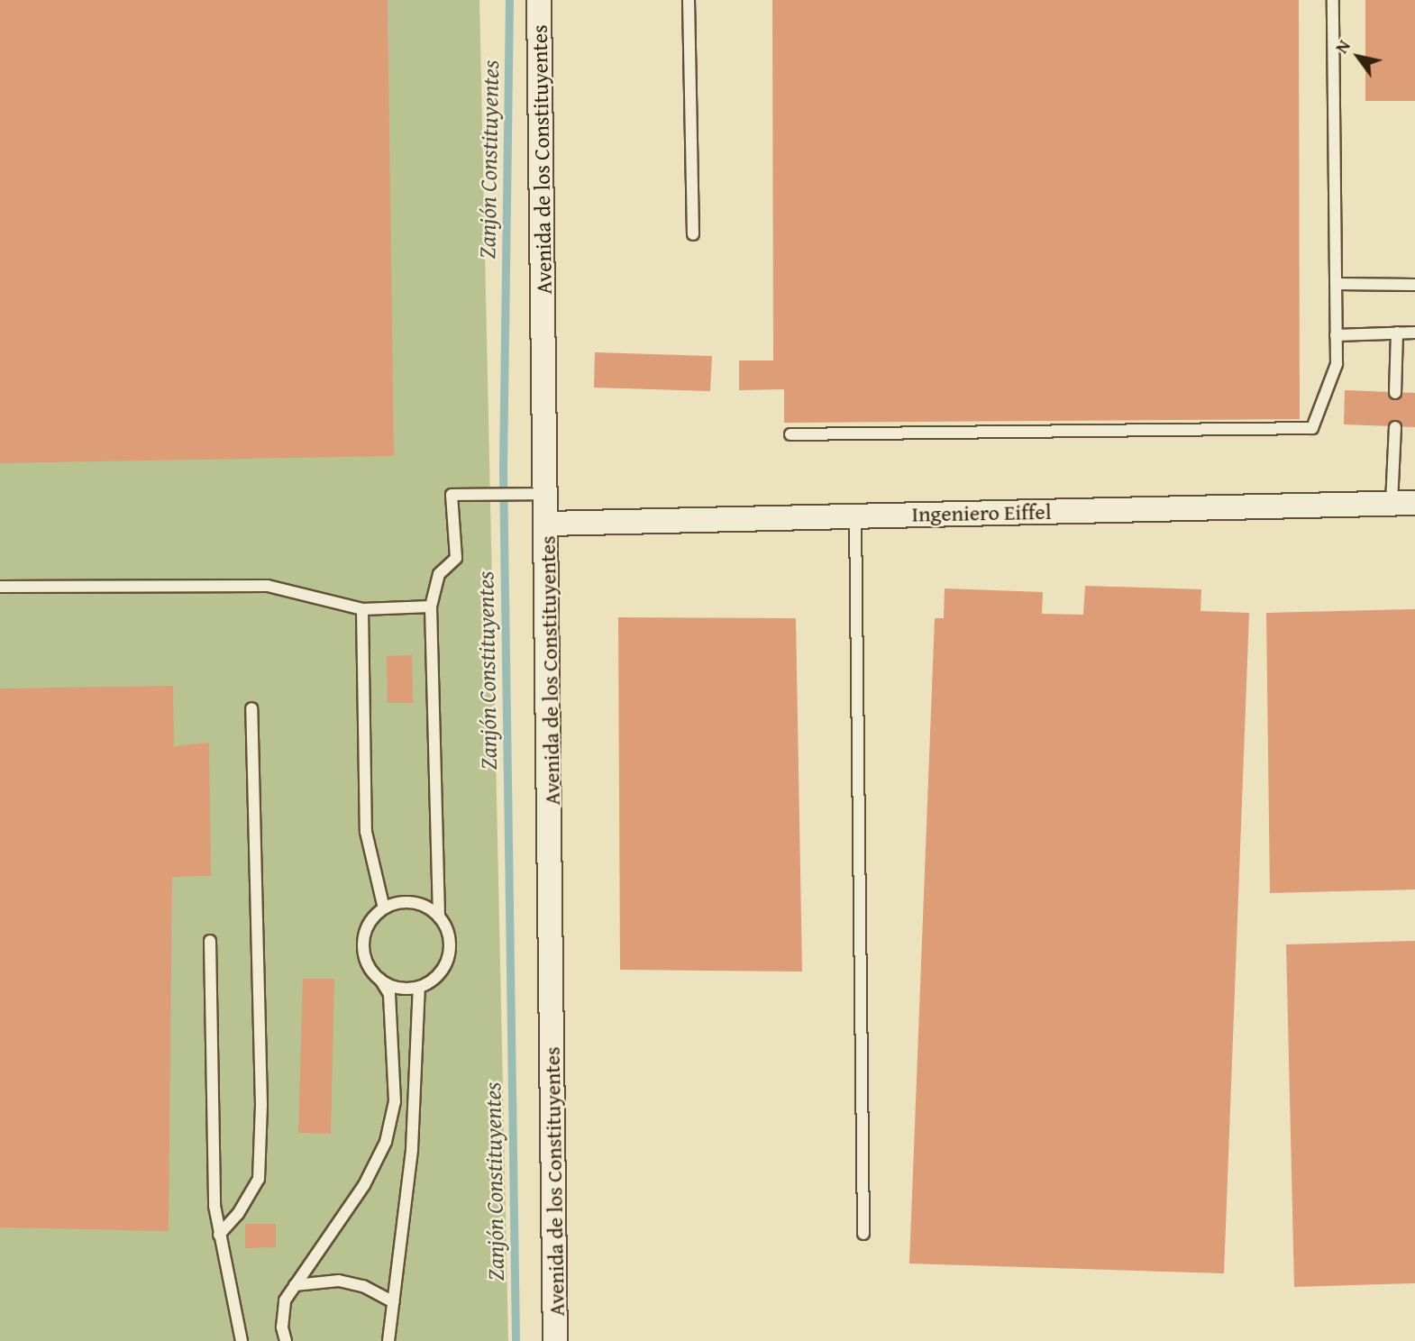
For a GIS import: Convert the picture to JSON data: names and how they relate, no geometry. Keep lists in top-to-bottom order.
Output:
{
  "streets": {
    "street": ["Avenida de los Constituyentes", "Ingeniero Eiffel"]
  },
  "crossings": [
    ["Avenida de los Constituyentes", "Ingeniero Eiffel"]
  ],
  "water": ["Zanjón Constituyentes"],
  "north": "top left"
}
